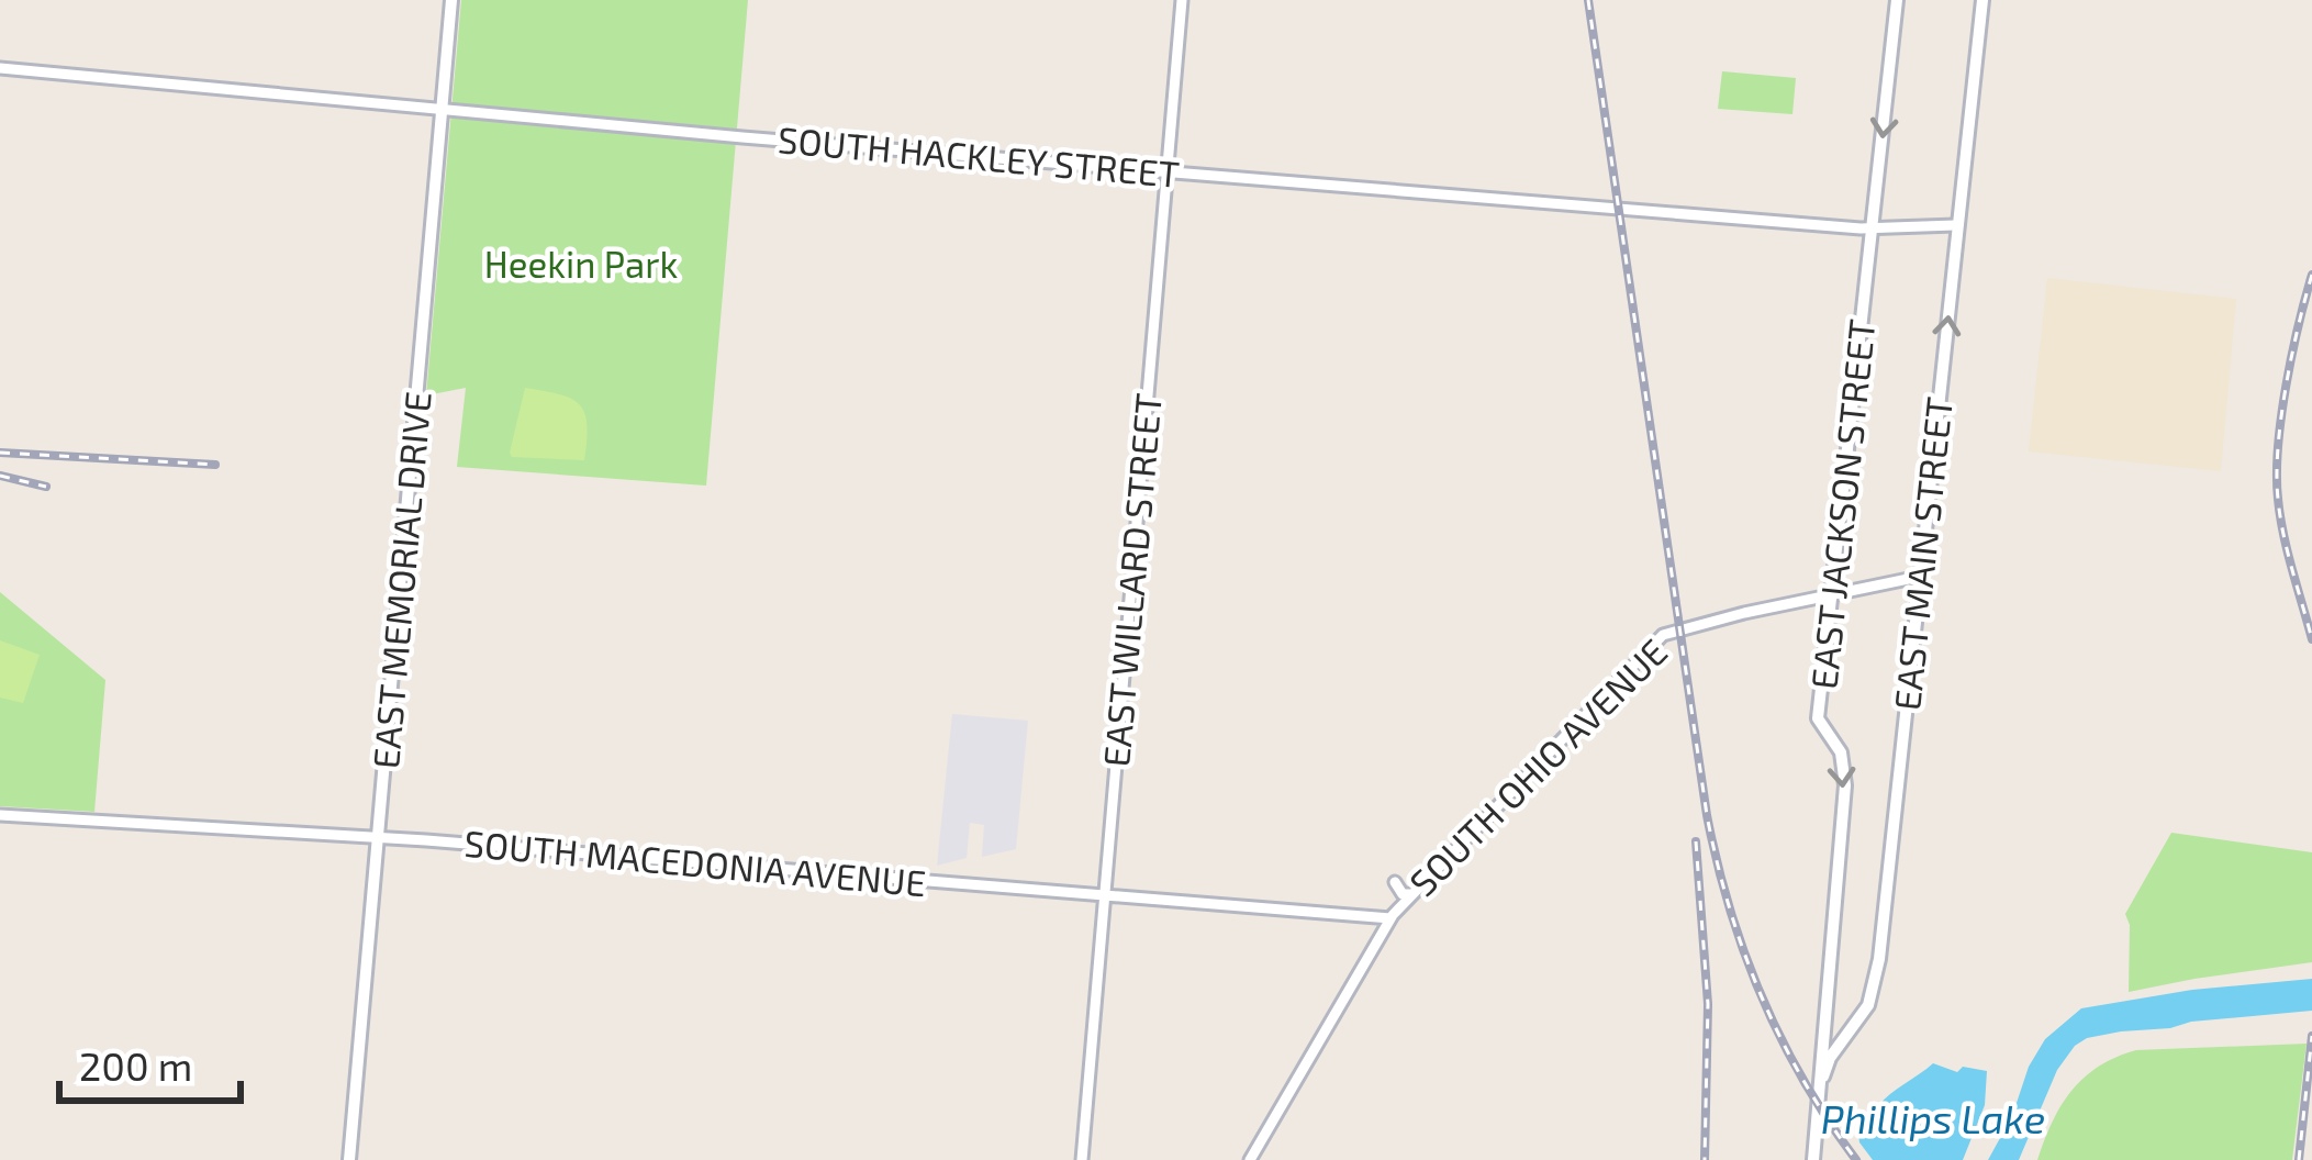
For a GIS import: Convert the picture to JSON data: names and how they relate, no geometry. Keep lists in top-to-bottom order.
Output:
{
  "streets": {
    "main road": ["EAST JACKSON STREET", "EAST MAIN STREET", "EAST MEMORIAL DRIVE"],
    "street": [
      "SOUTH HACKLEY STREET",
      "EAST WILLARD STREET",
      "SOUTH OHIO AVENUE",
      "SOUTH MACEDONIA AVENUE"
    ]
  },
  "crossings": [
    ["SOUTH HACKLEY STREET", "EAST JACKSON STREET"],
    ["SOUTH HACKLEY STREET", "EAST MAIN STREET"],
    ["SOUTH HACKLEY STREET", "EAST MEMORIAL DRIVE"],
    ["SOUTH HACKLEY STREET", "EAST WILLARD STREET"],
    ["EAST JACKSON STREET", "EAST MAIN STREET"],
    ["EAST JACKSON STREET", "SOUTH OHIO AVENUE"],
    ["EAST MAIN STREET", "SOUTH OHIO AVENUE"],
    ["EAST MEMORIAL DRIVE", "SOUTH MACEDONIA AVENUE"],
    ["EAST WILLARD STREET", "SOUTH MACEDONIA AVENUE"],
    ["SOUTH OHIO AVENUE", "SOUTH MACEDONIA AVENUE"]
  ],
  "one_way": ["EAST JACKSON STREET"],
  "water": ["Phillips Lake"],
  "parks": ["Heekin Park"],
  "scale_bar": "200 m"
}
